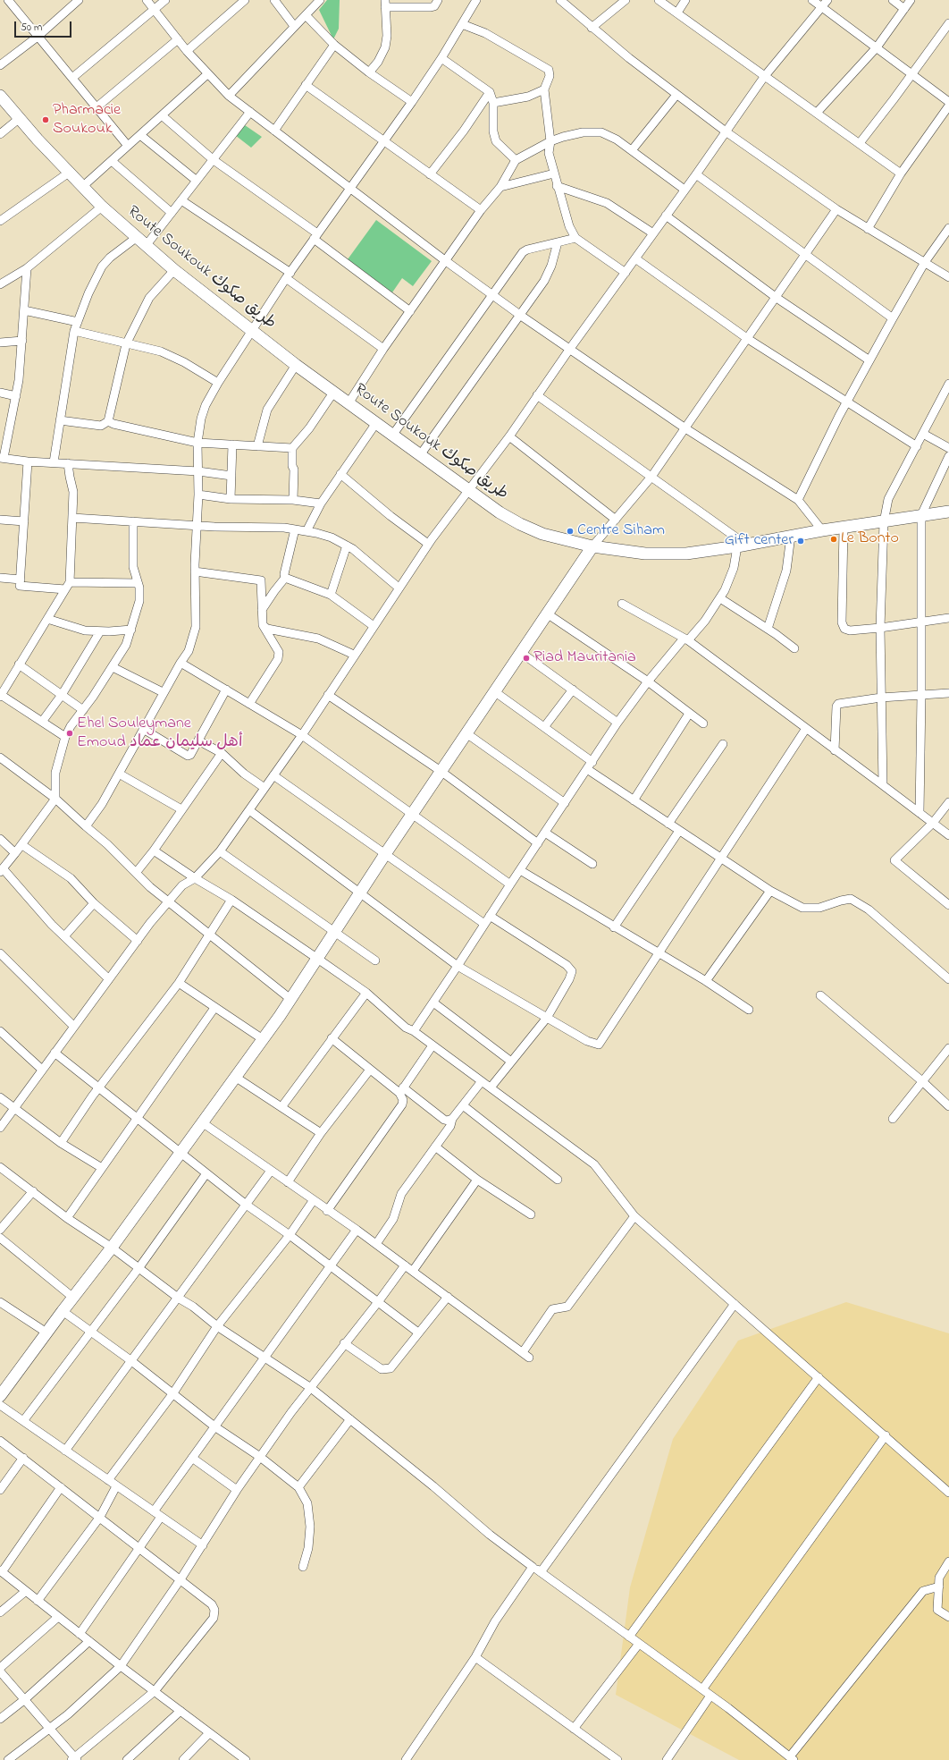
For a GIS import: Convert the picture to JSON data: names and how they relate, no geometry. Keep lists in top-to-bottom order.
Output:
{
  "streets": {
    "street": ["Route Soukouk طريق صكوك"]
  },
  "places": [
    "Pharmacie Soukouk",
    "Centre Siham",
    "Le Bonto",
    "Gift center",
    "Riad Mauritania",
    "Ehel Souleymane Emoud أهل سليمان عماد"
  ],
  "scale_bar": "50 m"
}
